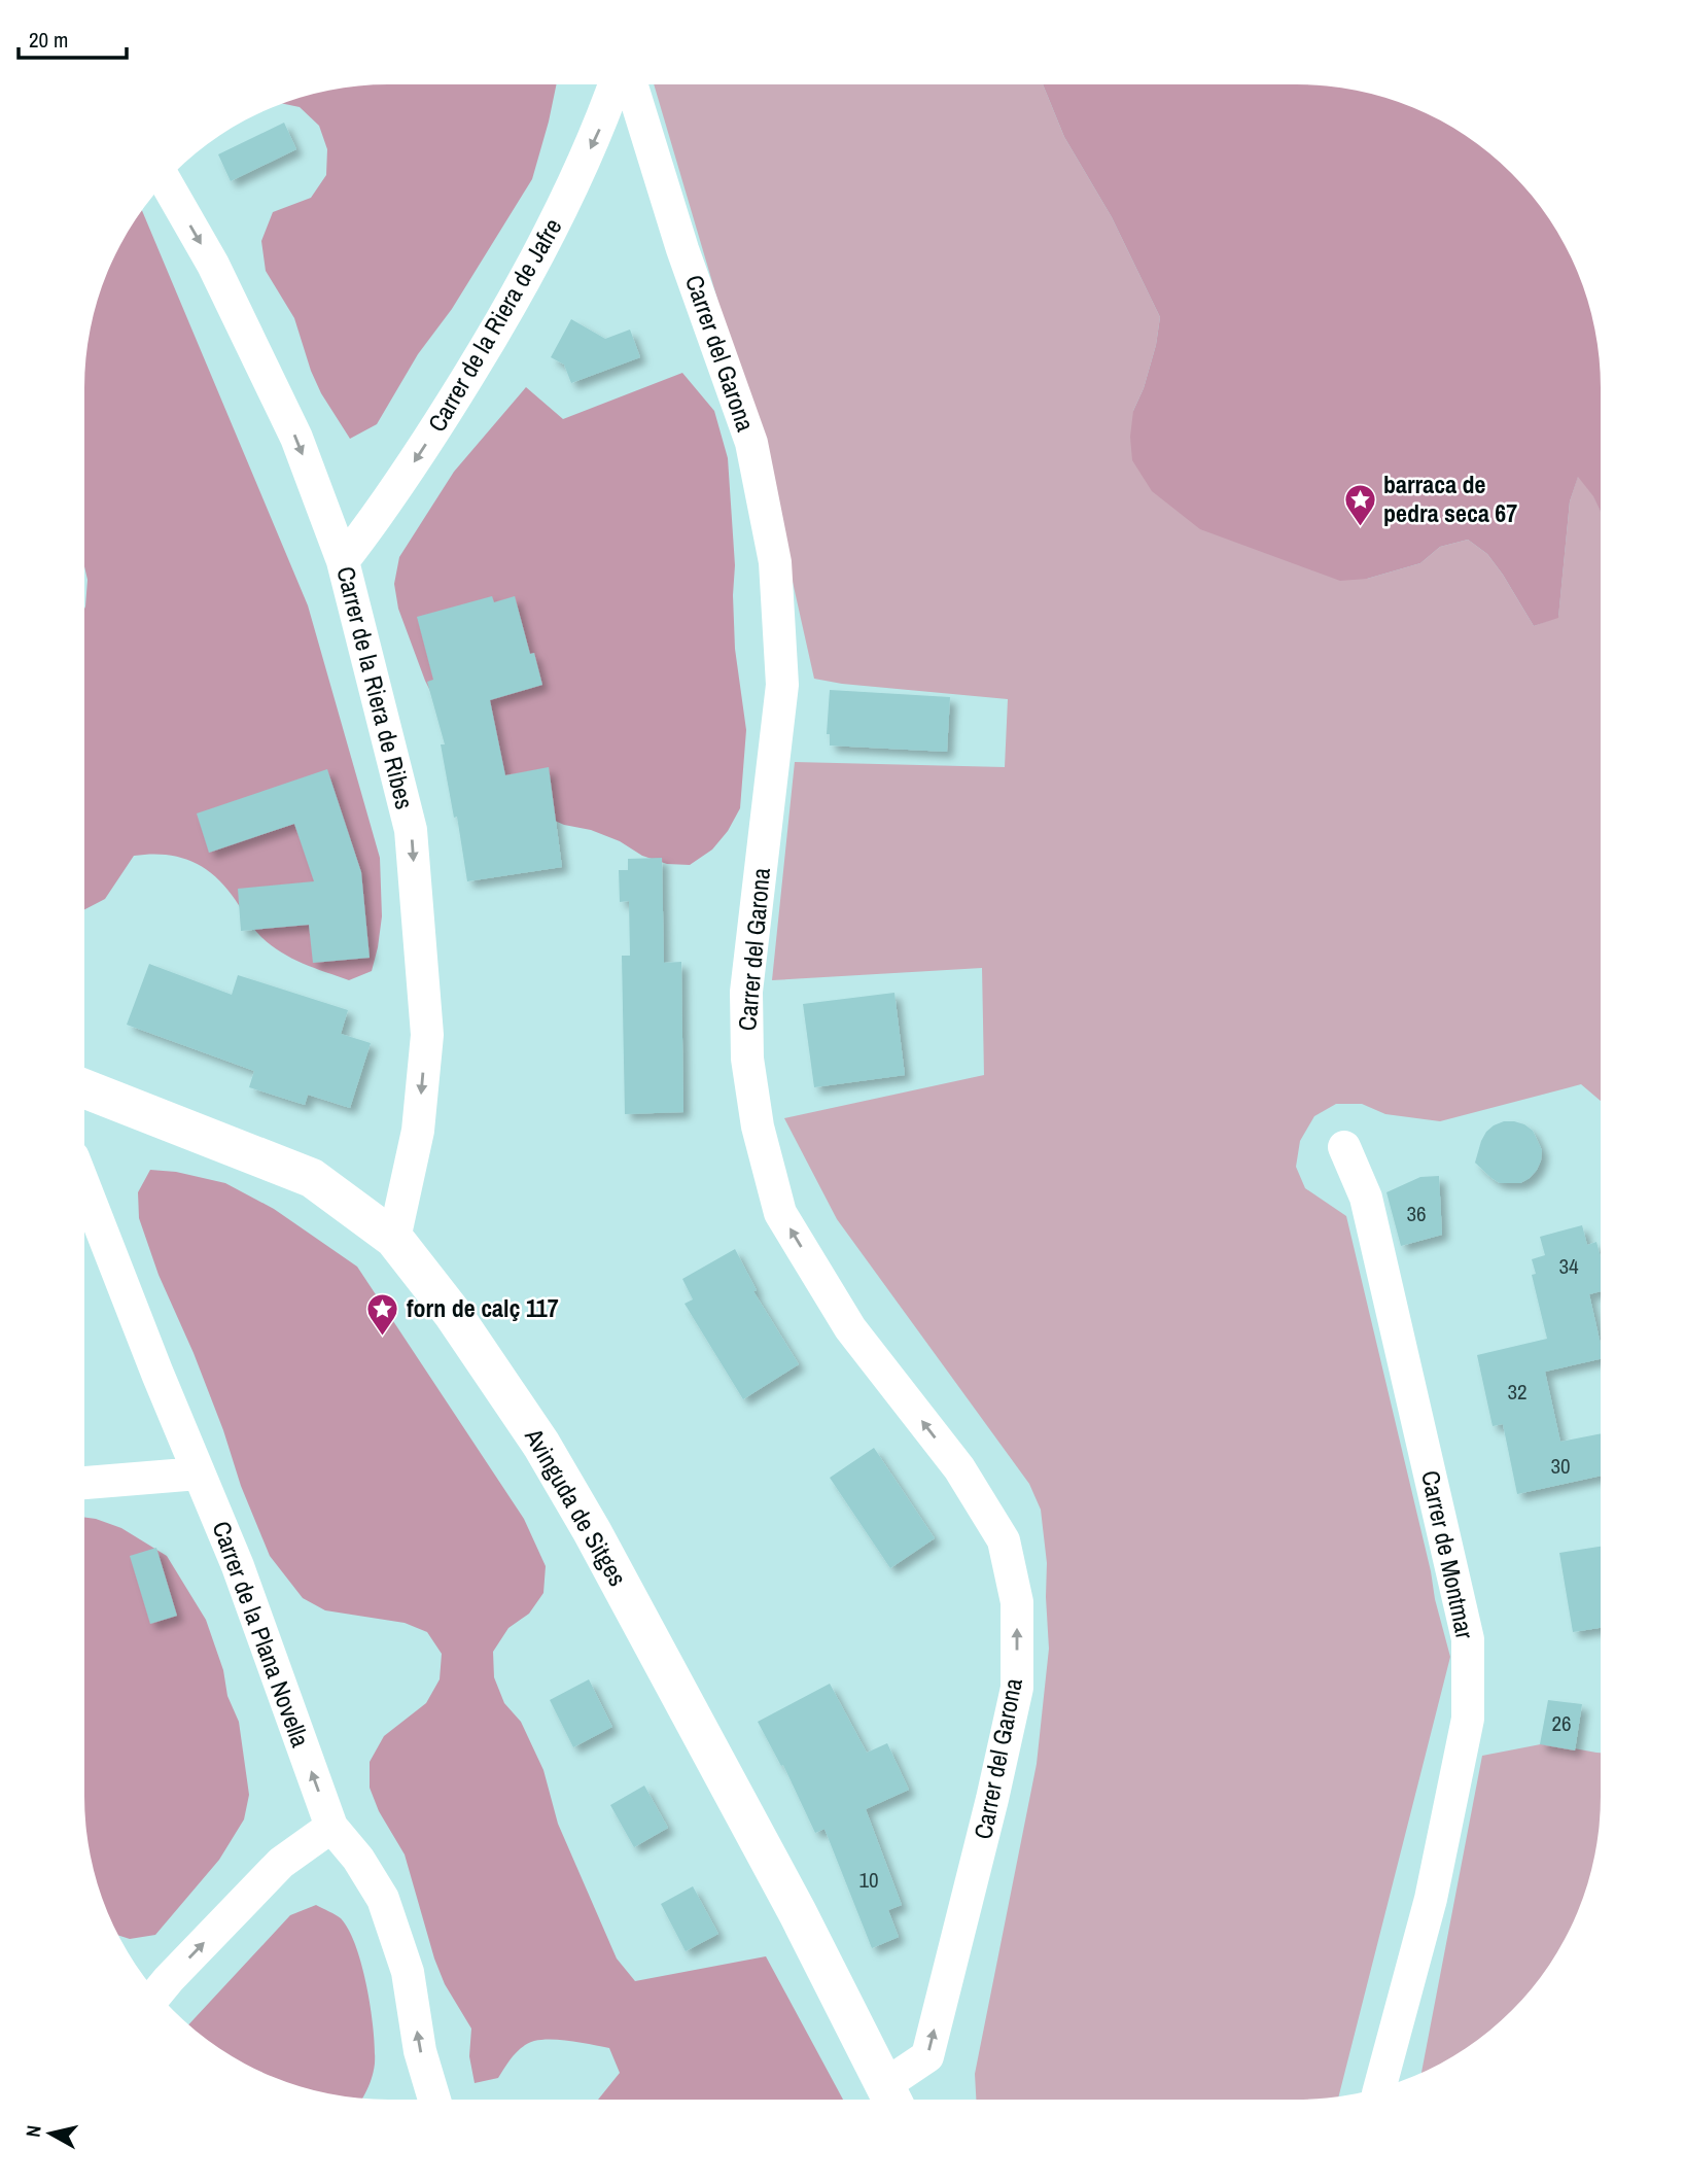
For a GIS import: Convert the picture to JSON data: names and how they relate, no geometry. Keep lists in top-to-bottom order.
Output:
{
  "streets": {
    "street": [
      "Carrer de la Riera de Jafre",
      "Carrer del Garona",
      "Carrer de la Riera de Ribes",
      "Avinguda de Sitges",
      "Carrer de Montmar",
      "Carrer de la Plana Novella"
    ]
  },
  "crossings": [
    ["Carrer de la Riera de Jafre", "Carrer de la Riera de Ribes"],
    ["Carrer del Garona", "Avinguda de Sitges"],
    ["Carrer de la Riera de Ribes", "Avinguda de Sitges"]
  ],
  "one_way": [
    "Carrer de la Riera de Jafre",
    "Carrer del Garona",
    "Carrer de la Riera de Ribes",
    "Carrer de la Plana Novella"
  ],
  "places": {
    "place": ["barraca de pedra seca 67", "forn de calç 117"]
  },
  "house_numbers": [
    "36",
    "34",
    "32",
    "30",
    "26",
    "10"
  ],
  "scale_bar": "20 m",
  "north": "left"
}
